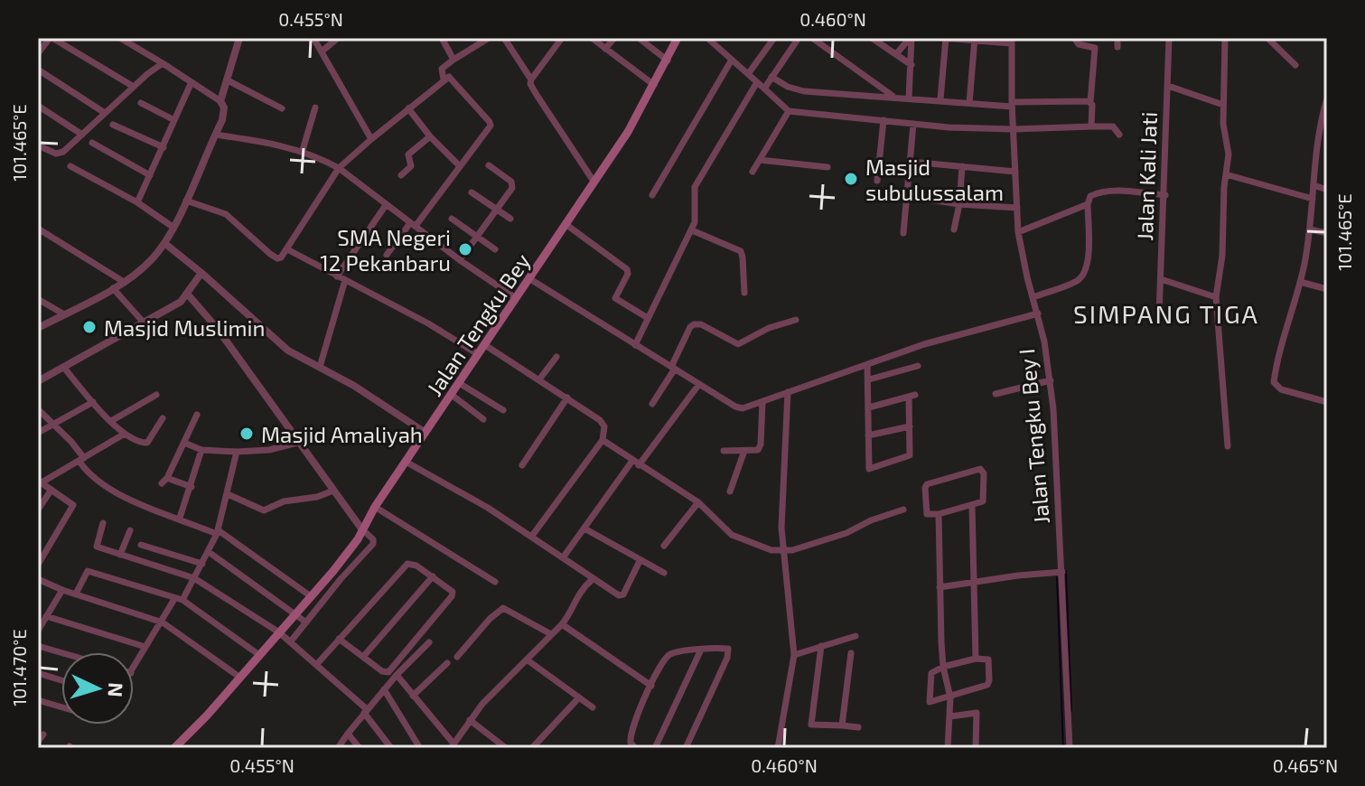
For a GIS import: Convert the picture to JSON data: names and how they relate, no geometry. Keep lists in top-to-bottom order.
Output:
{
  "streets": {
    "main road": ["Jalan Tengku Bey"],
    "street": ["Jalan Kali Jati", "Jalan Tengku Bey I"]
  },
  "districts": ["SIMPANG TIGA"],
  "places": [
    "Masjid subulussalam",
    "SMA Negeri 12 Pekanbaru",
    "Masjid Muslimin",
    "Masjid Amaliyah"
  ],
  "north": "right",
  "coordinates": [
    "0.455°N",
    "0.460°N",
    "101.465°E",
    "101.470°E",
    "0.465°N"
  ]
}
